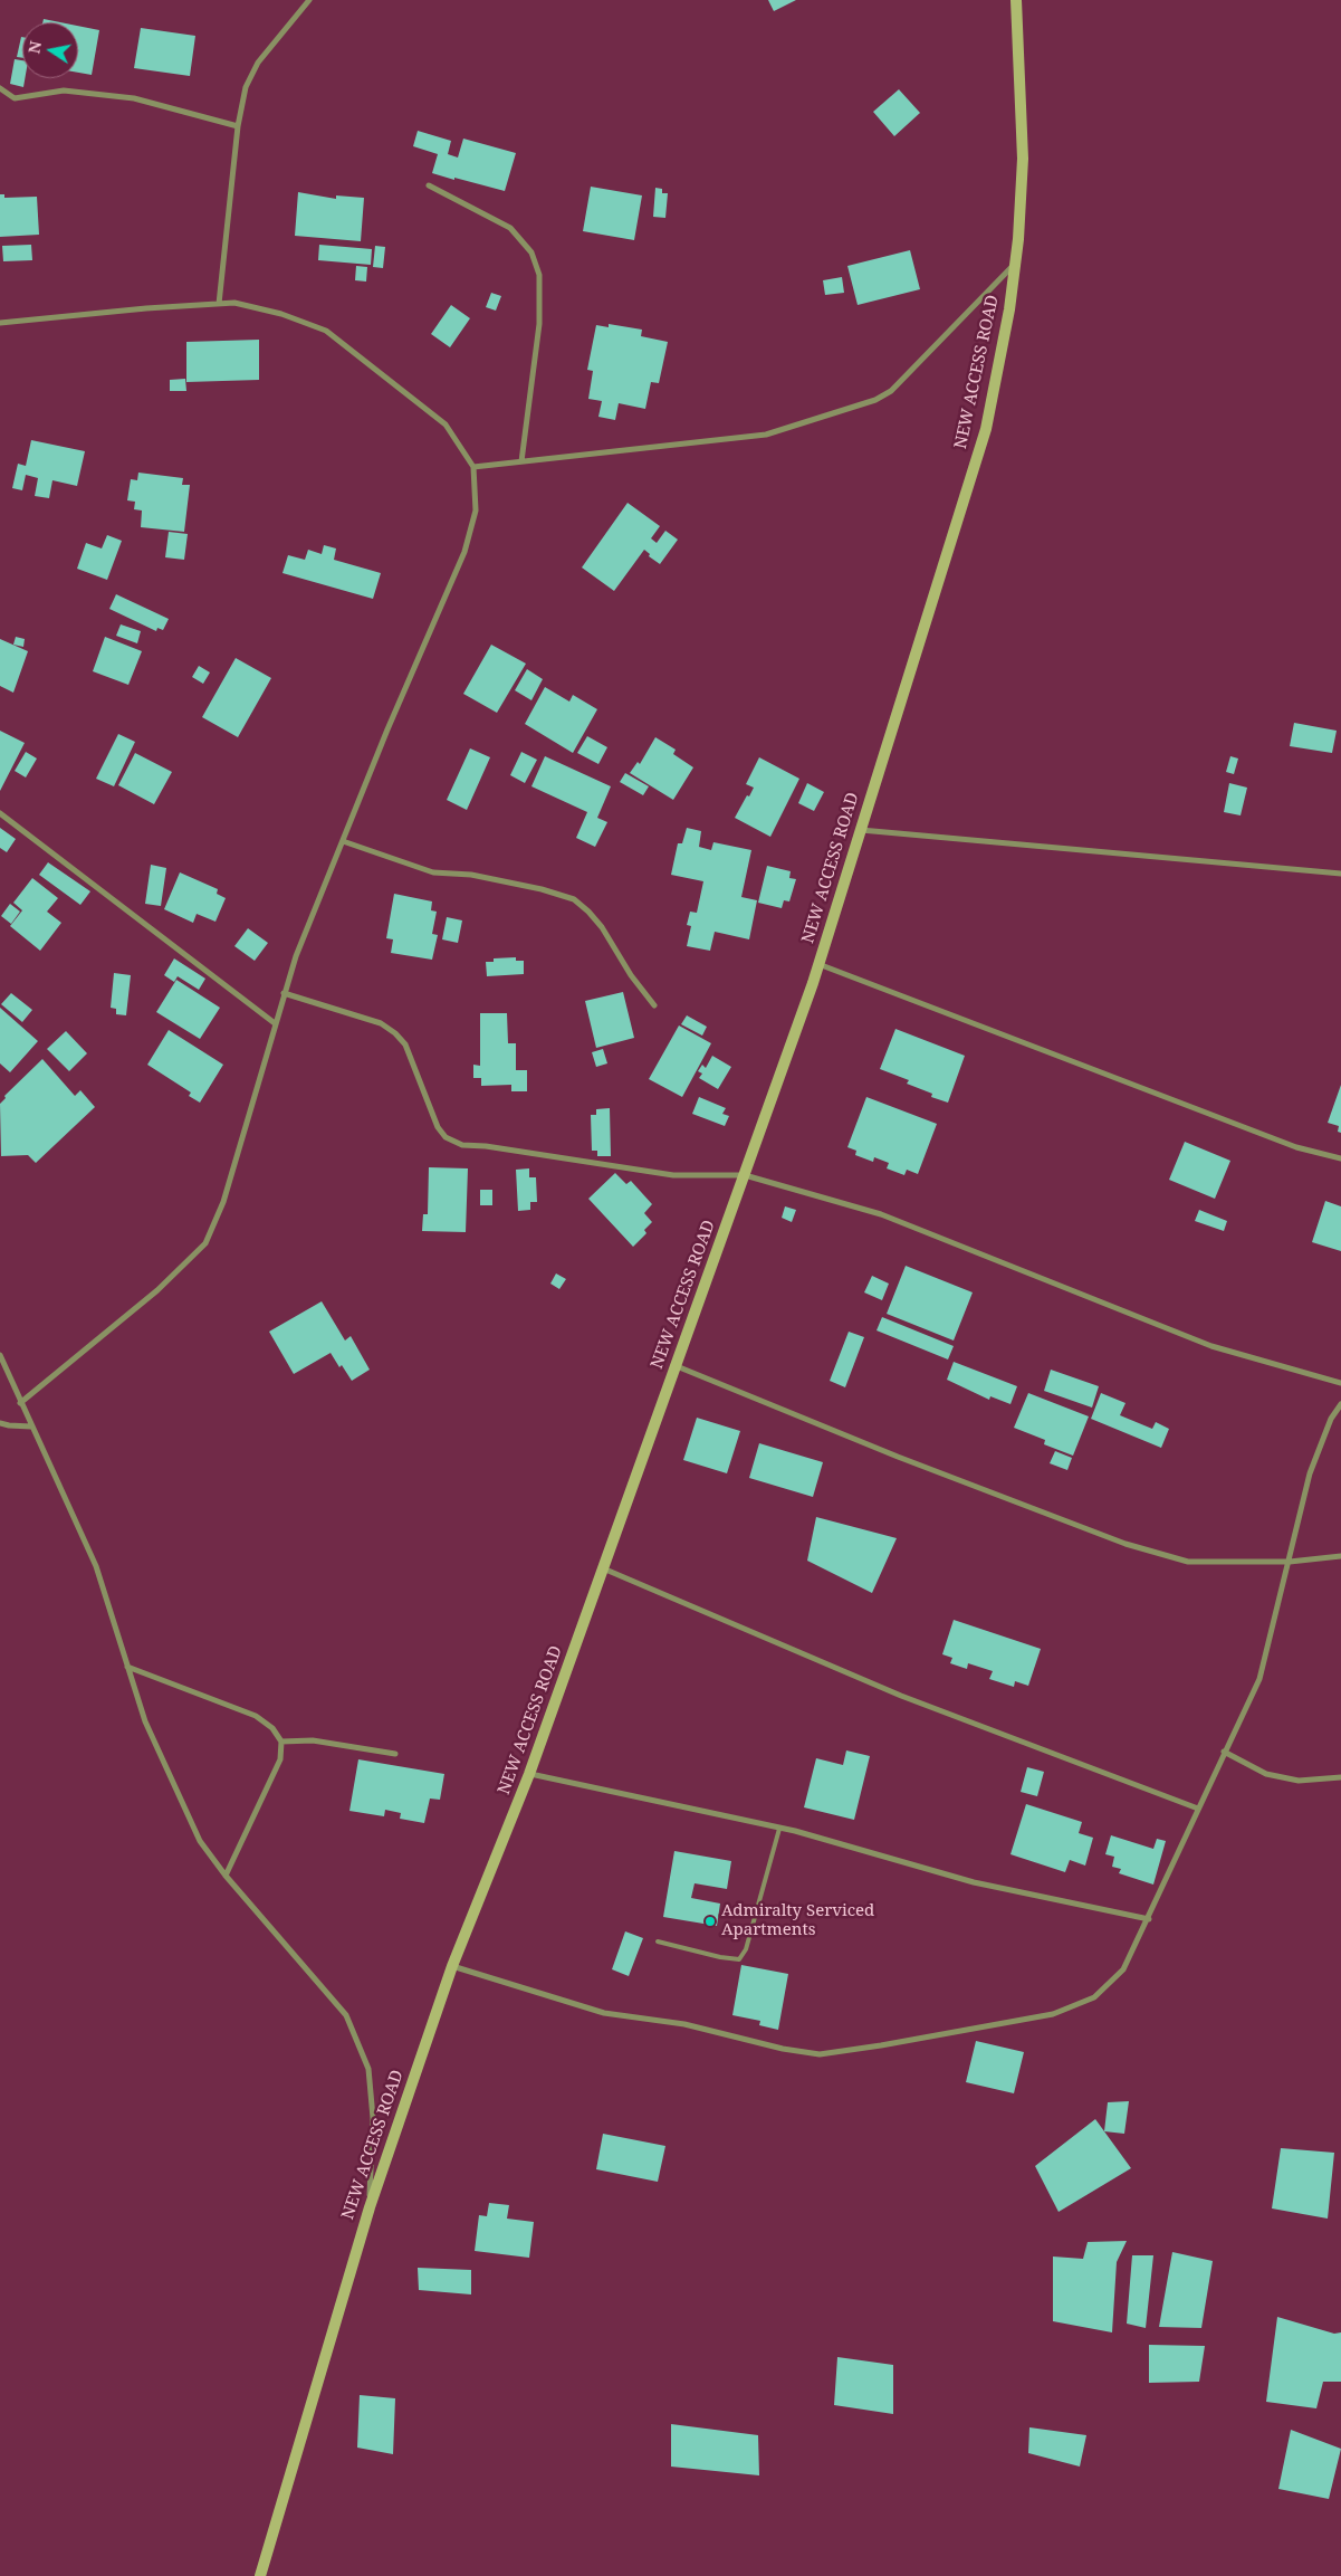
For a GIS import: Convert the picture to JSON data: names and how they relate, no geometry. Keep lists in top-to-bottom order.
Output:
{
  "streets": {
    "main road": ["NEW ACCESS ROAD"]
  },
  "places": ["Admiralty Serviced Apartments"],
  "north": "left"
}
